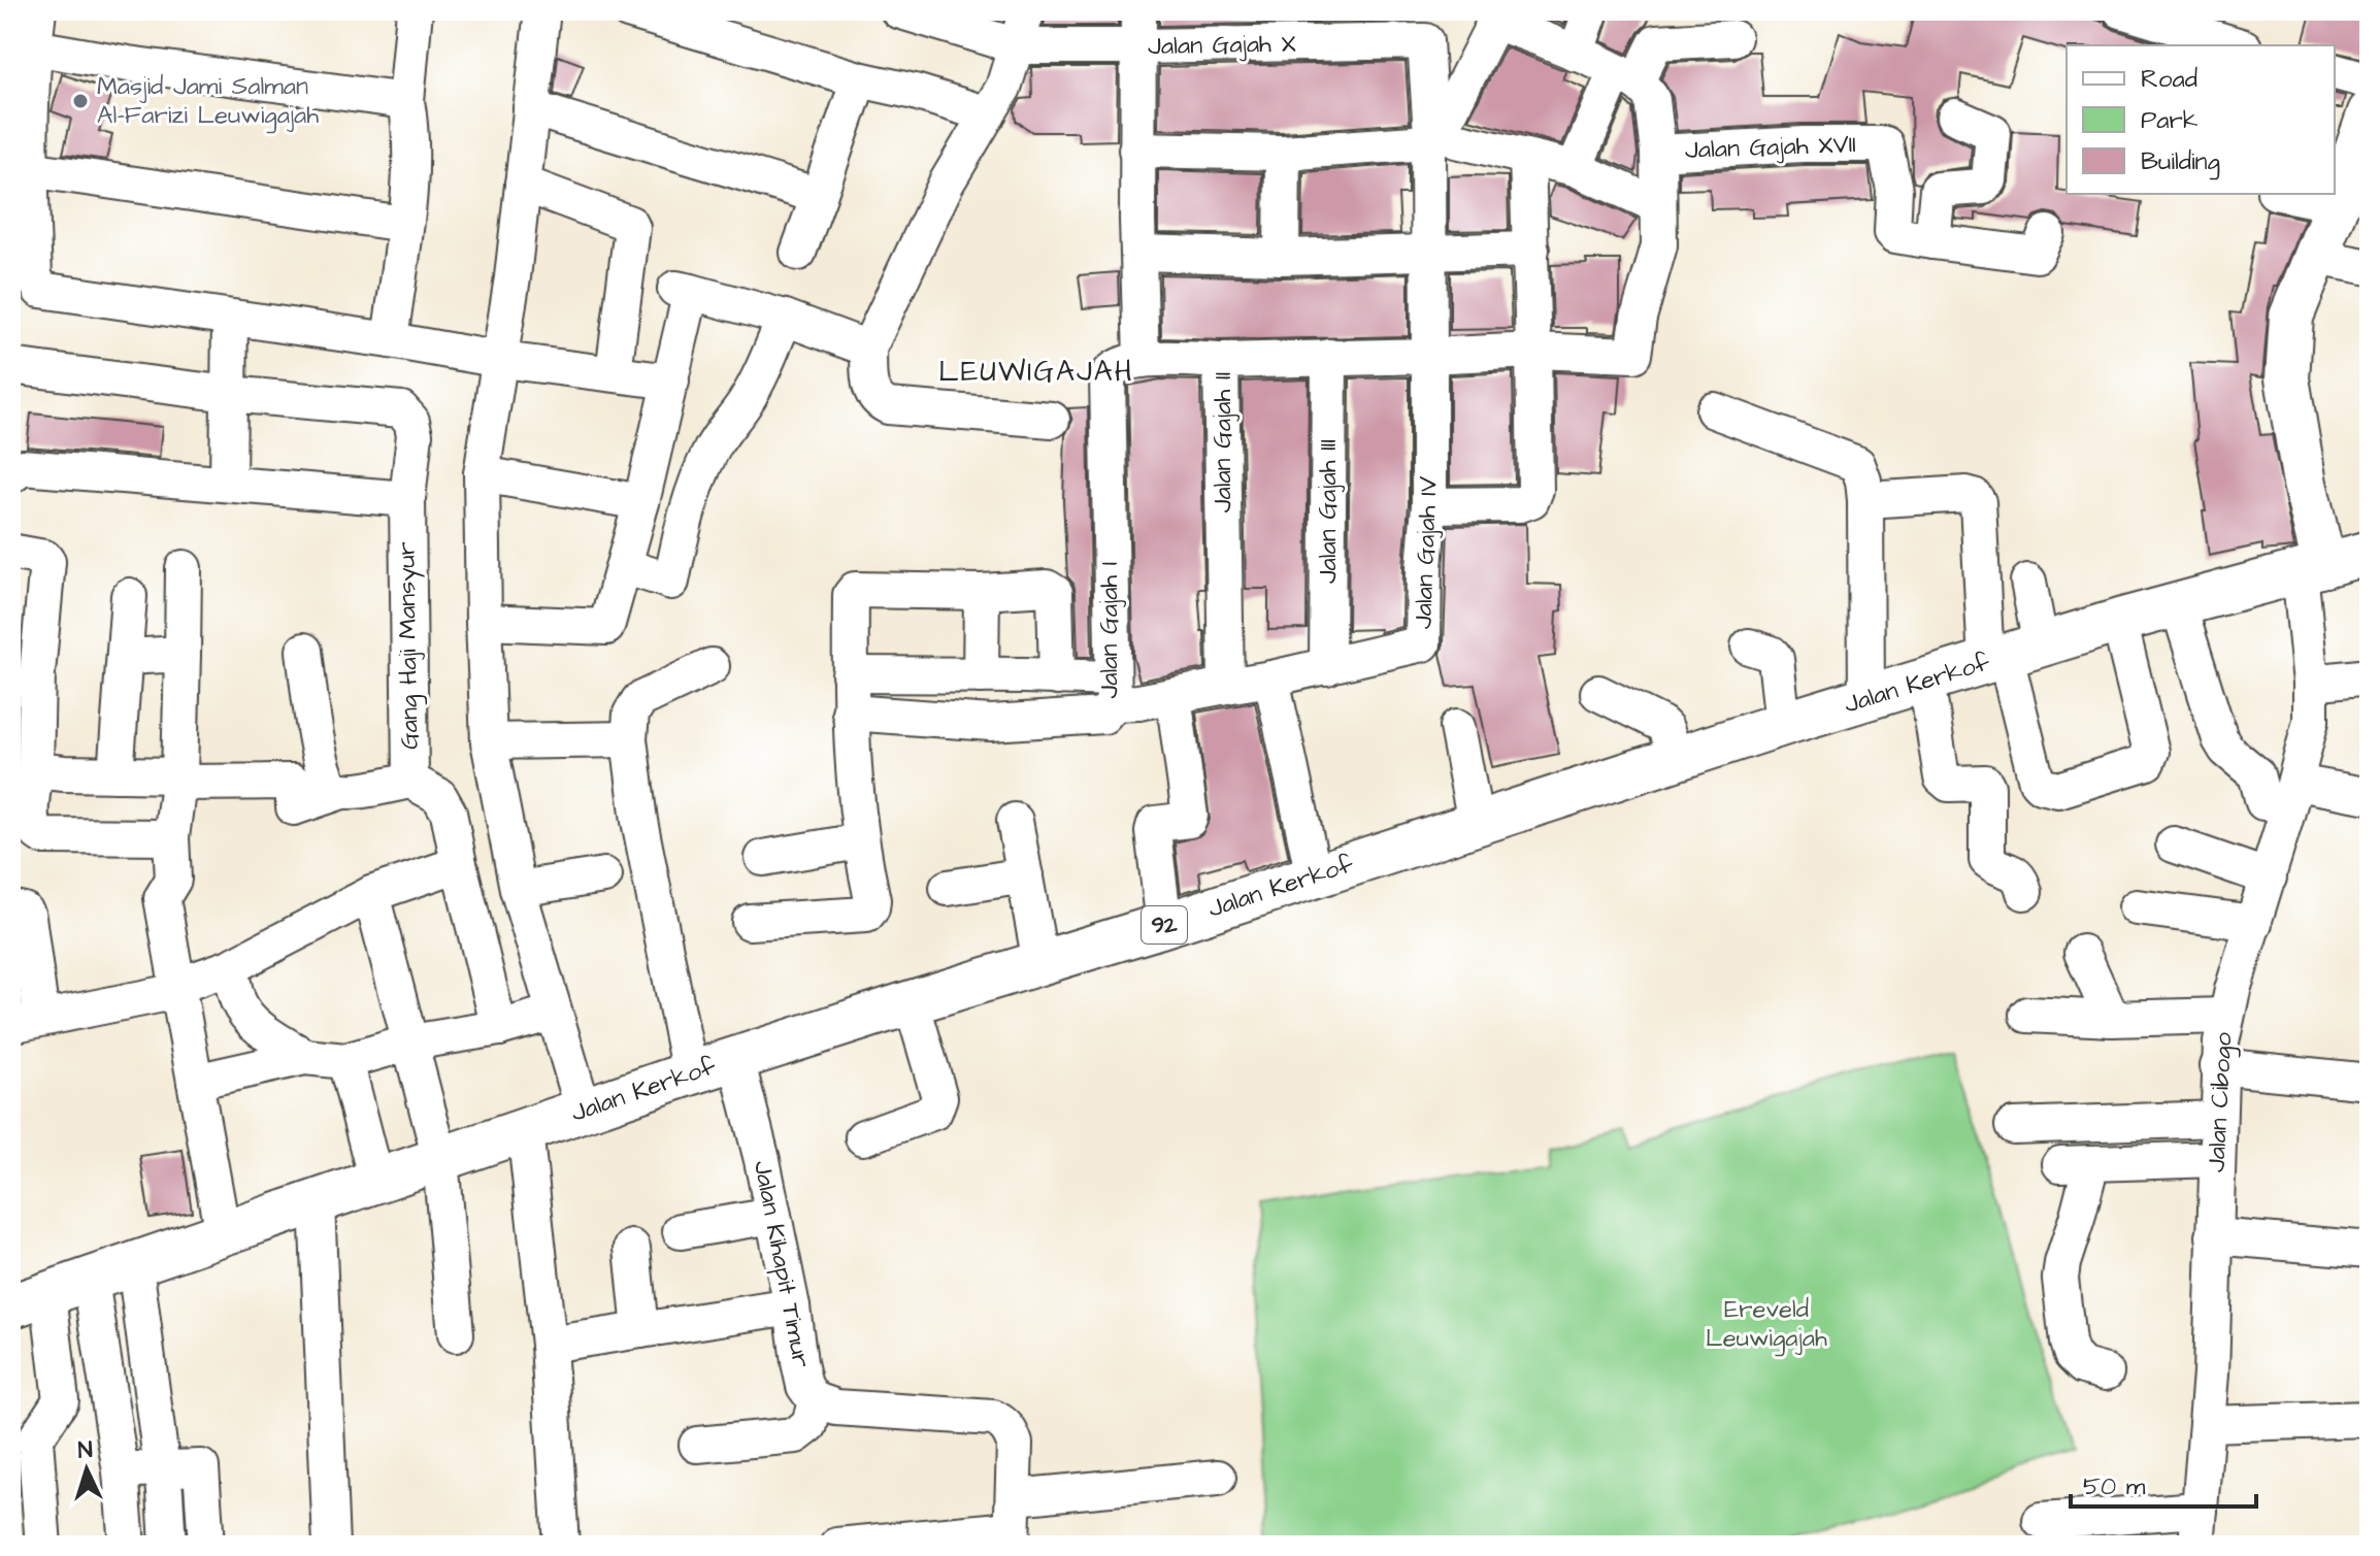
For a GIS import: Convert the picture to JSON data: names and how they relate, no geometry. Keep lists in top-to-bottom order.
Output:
{
  "streets": {
    "main road": ["Jalan Kerkof", "92"],
    "street": [
      "Jalan Gajah X",
      "Jalan Gajah XVII",
      "Jalan Gajah II",
      "Jalan Gajah III",
      "Jalan Gajah IV",
      "Jalan Gajah I",
      "Gang Haji Mansyur",
      "Jalan Cibogo",
      "Jalan Kihapit Timur"
    ]
  },
  "crossings": [
    ["Jalan Gajah II", "Jalan Gajah III"],
    ["Jalan Gajah II", "Jalan Gajah IV"],
    ["Jalan Gajah III", "Jalan Gajah IV"],
    ["Jalan Kerkof", "Jalan Cibogo"],
    ["Jalan Kerkof", "Jalan Kihapit Timur"]
  ],
  "districts": ["LEUWIGAJAH"],
  "parks": ["Ereveld Leuwigajah"],
  "places": ["Masjid Jami Salman Al-Farizi Leuwigajah"],
  "legend": ["Road", "Park", "Building"],
  "scale_bar": "50 m",
  "north": "top"
}
